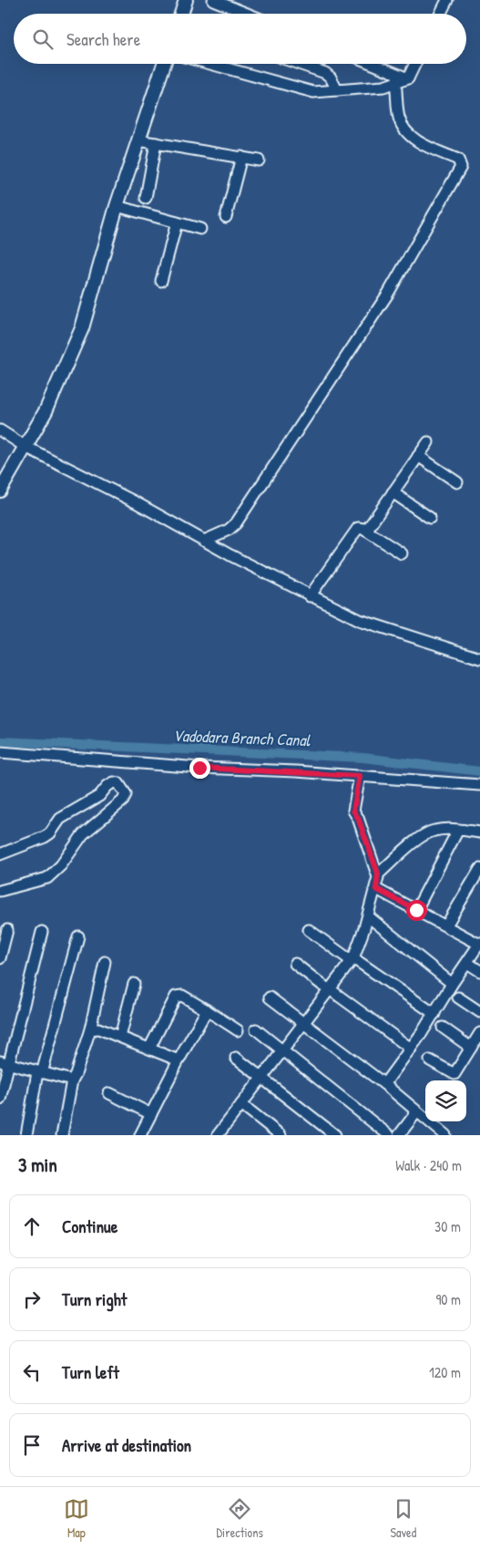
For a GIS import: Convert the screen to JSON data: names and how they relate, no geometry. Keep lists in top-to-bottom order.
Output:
{
  "water": ["Vadodara Branch Canal"],
  "page": {
    "search": "Search here",
    "heading": ["3 min", "Walk · 240 m"],
    "list": [
      ["Continue", "30 m"],
      ["Turn right", "90 m"],
      ["Turn left", "120 m"],
      "Arrive at destination"
    ],
    "nav": ["Map", "Directions", "Saved"]
  }
}
